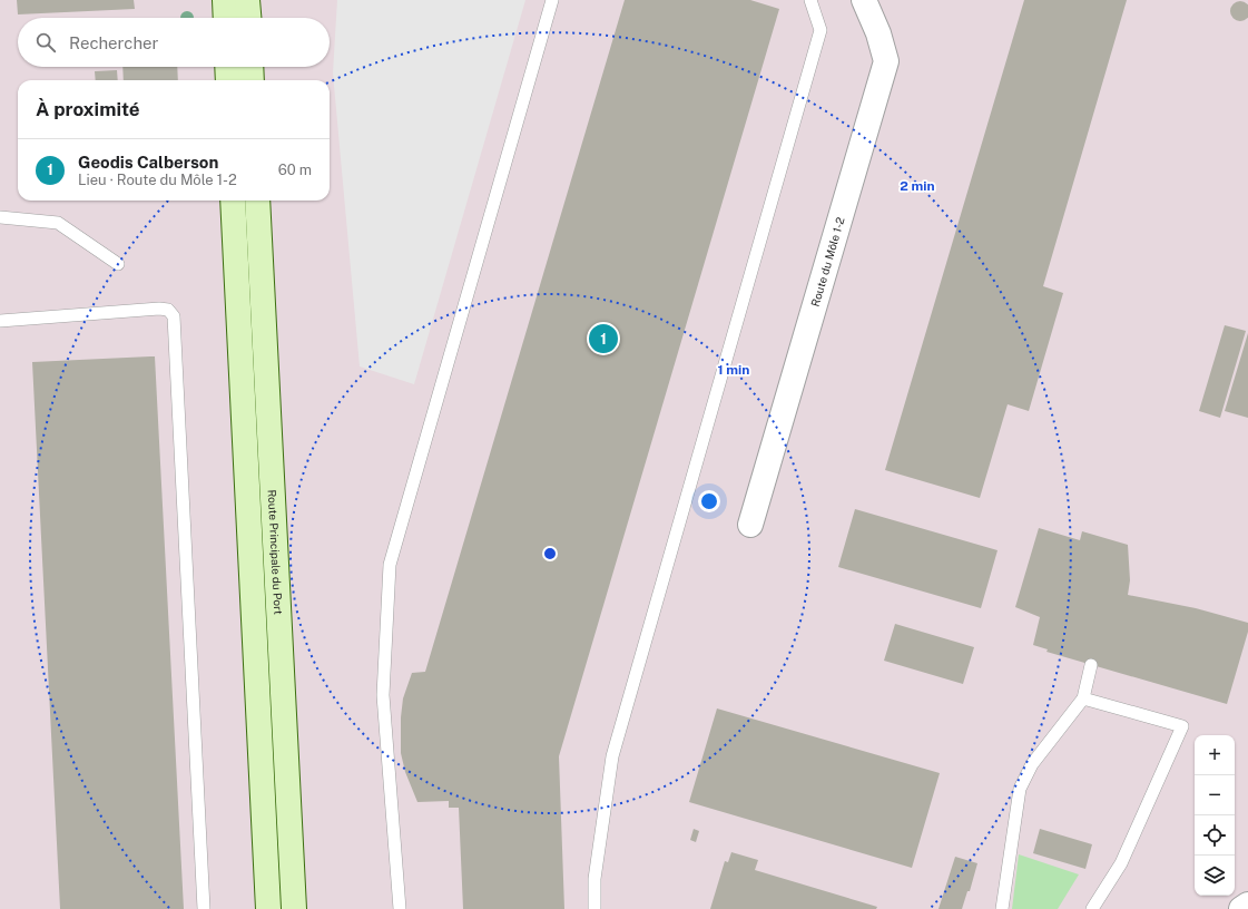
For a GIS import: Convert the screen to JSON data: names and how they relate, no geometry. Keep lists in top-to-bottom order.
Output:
{
  "streets": {
    "main road": ["Route Principale du Port"],
    "street": ["Route du Môle 1-2"]
  },
  "page": {
    "search": "Rechercher",
    "heading": "À proximité",
    "list": [
      {
        "mark": "1",
        "name": "Geodis Calberson",
        "note": "Lieu · Route du Môle 1-2",
        "value": "60 m"
      }
    ],
    "pins": "1",
    "map_buttons": ["+", "−"]
  },
  "rings": ["2 min", "1 min"]
}
